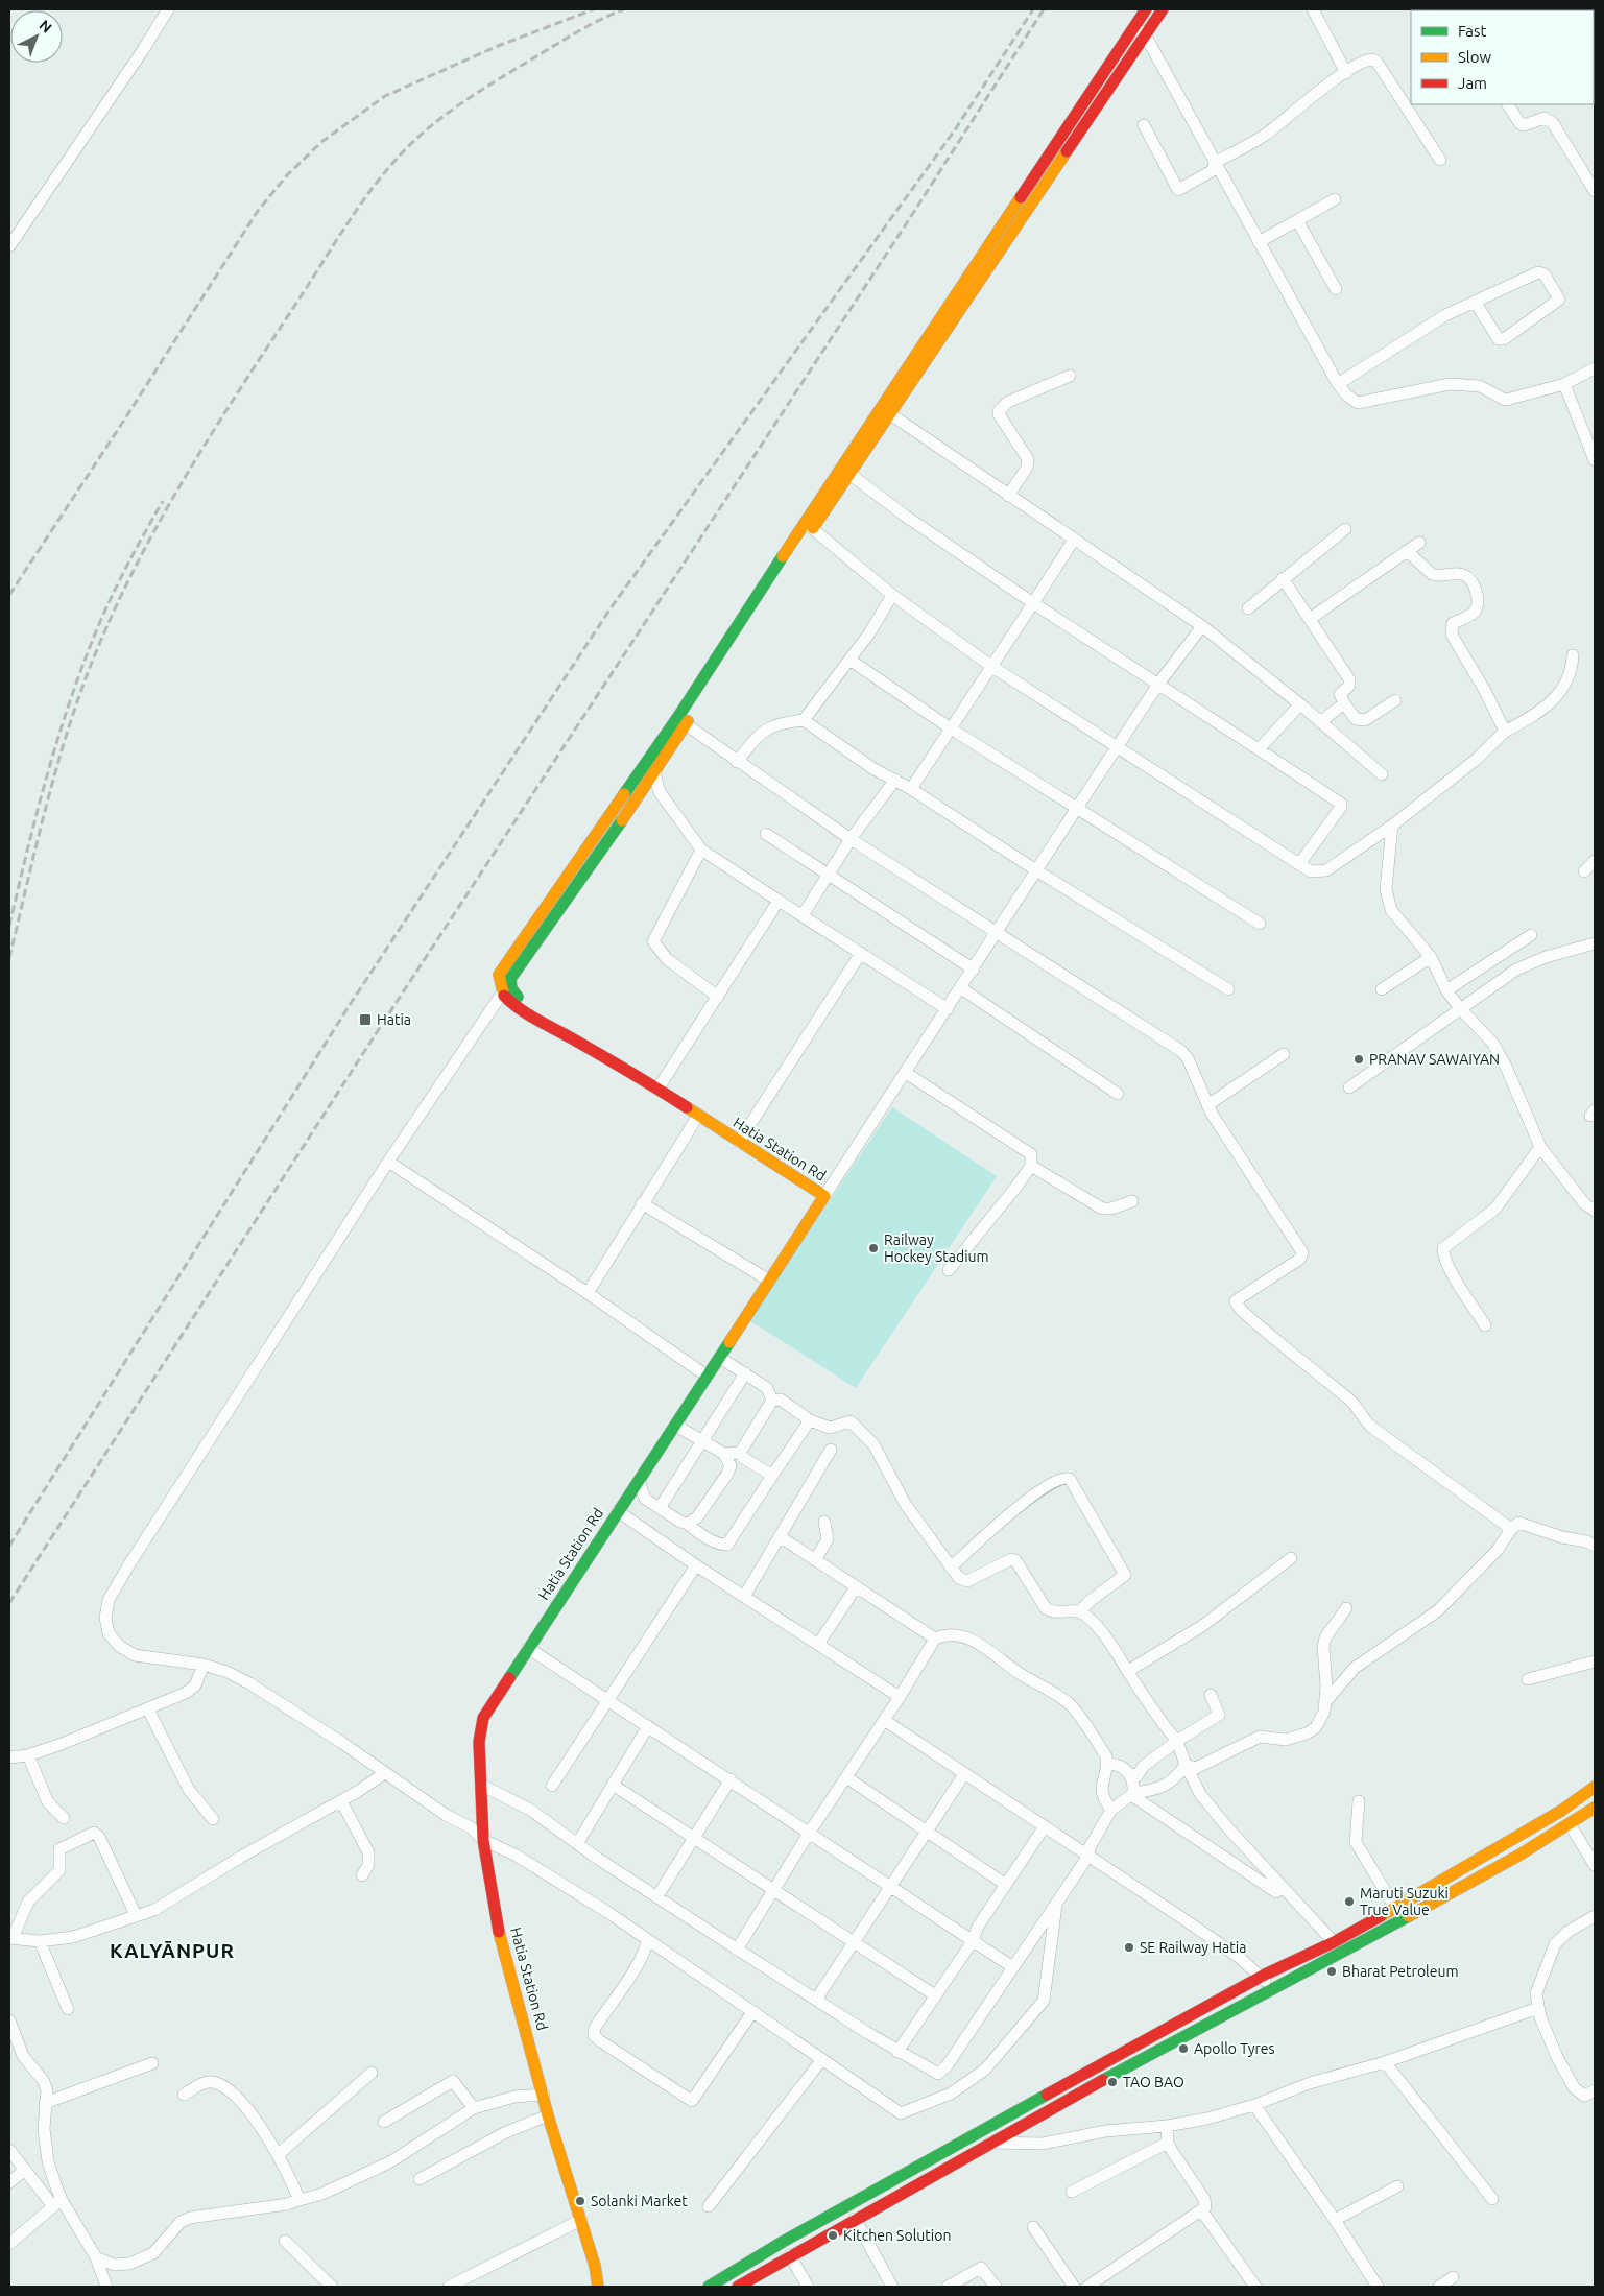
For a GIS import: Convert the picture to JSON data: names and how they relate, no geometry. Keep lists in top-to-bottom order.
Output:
{
  "streets": {
    "street": ["Hatia Station Rd"]
  },
  "districts": ["KALYĀNPUR"],
  "places": {
    "transit": ["Hatia"],
    "other": [
      "PRANAV SAWAIYAN",
      "Railway Hockey Stadium",
      "Maruti Suzuki True Value",
      "SE Railway Hatia",
      "Bharat Petroleum",
      "Apollo Tyres",
      "TAO BAO",
      "Solanki Market",
      "Kitchen Solution"
    ]
  },
  "legend": ["Fast", "Slow", "Jam"],
  "north": "top right"
}
